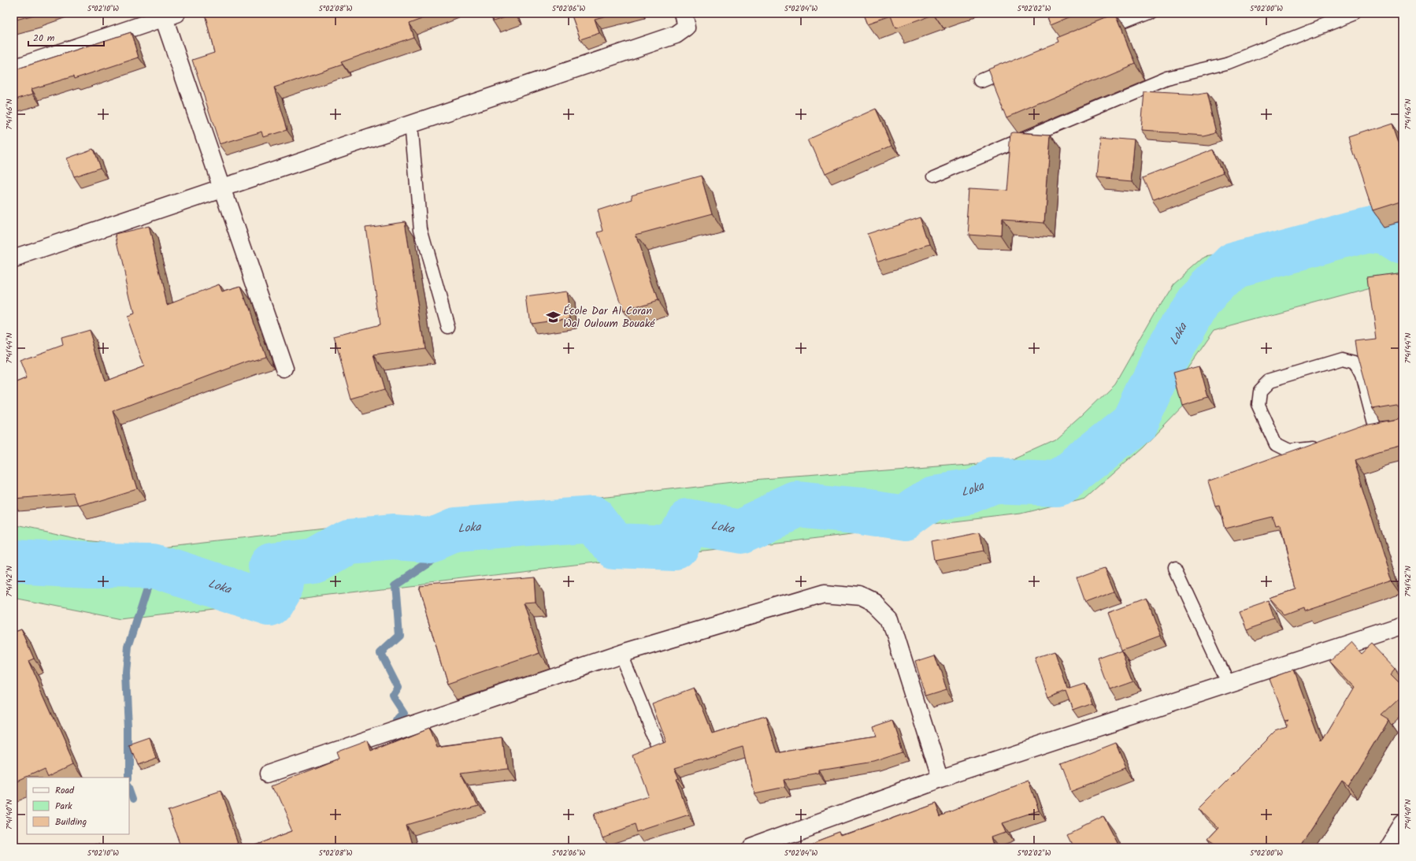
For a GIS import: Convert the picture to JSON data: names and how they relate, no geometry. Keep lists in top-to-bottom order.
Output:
{
  "water": ["Loka"],
  "places": {
    "school or university": ["École Dar Al Coran Wal Ouloum Bouaké"]
  },
  "legend": ["Road", "Park", "Building"],
  "scale_bar": "20 m",
  "coordinates": [
    "5°02'10\"W",
    "5°02'08\"W",
    "5°02'06\"W",
    "5°02'04\"W",
    "5°02'02\"W",
    "5°02'00\"W",
    "7°41'46\"N",
    "7°41'44\"N",
    "7°41'42\"N",
    "7°41'40\"N"
  ]
}
